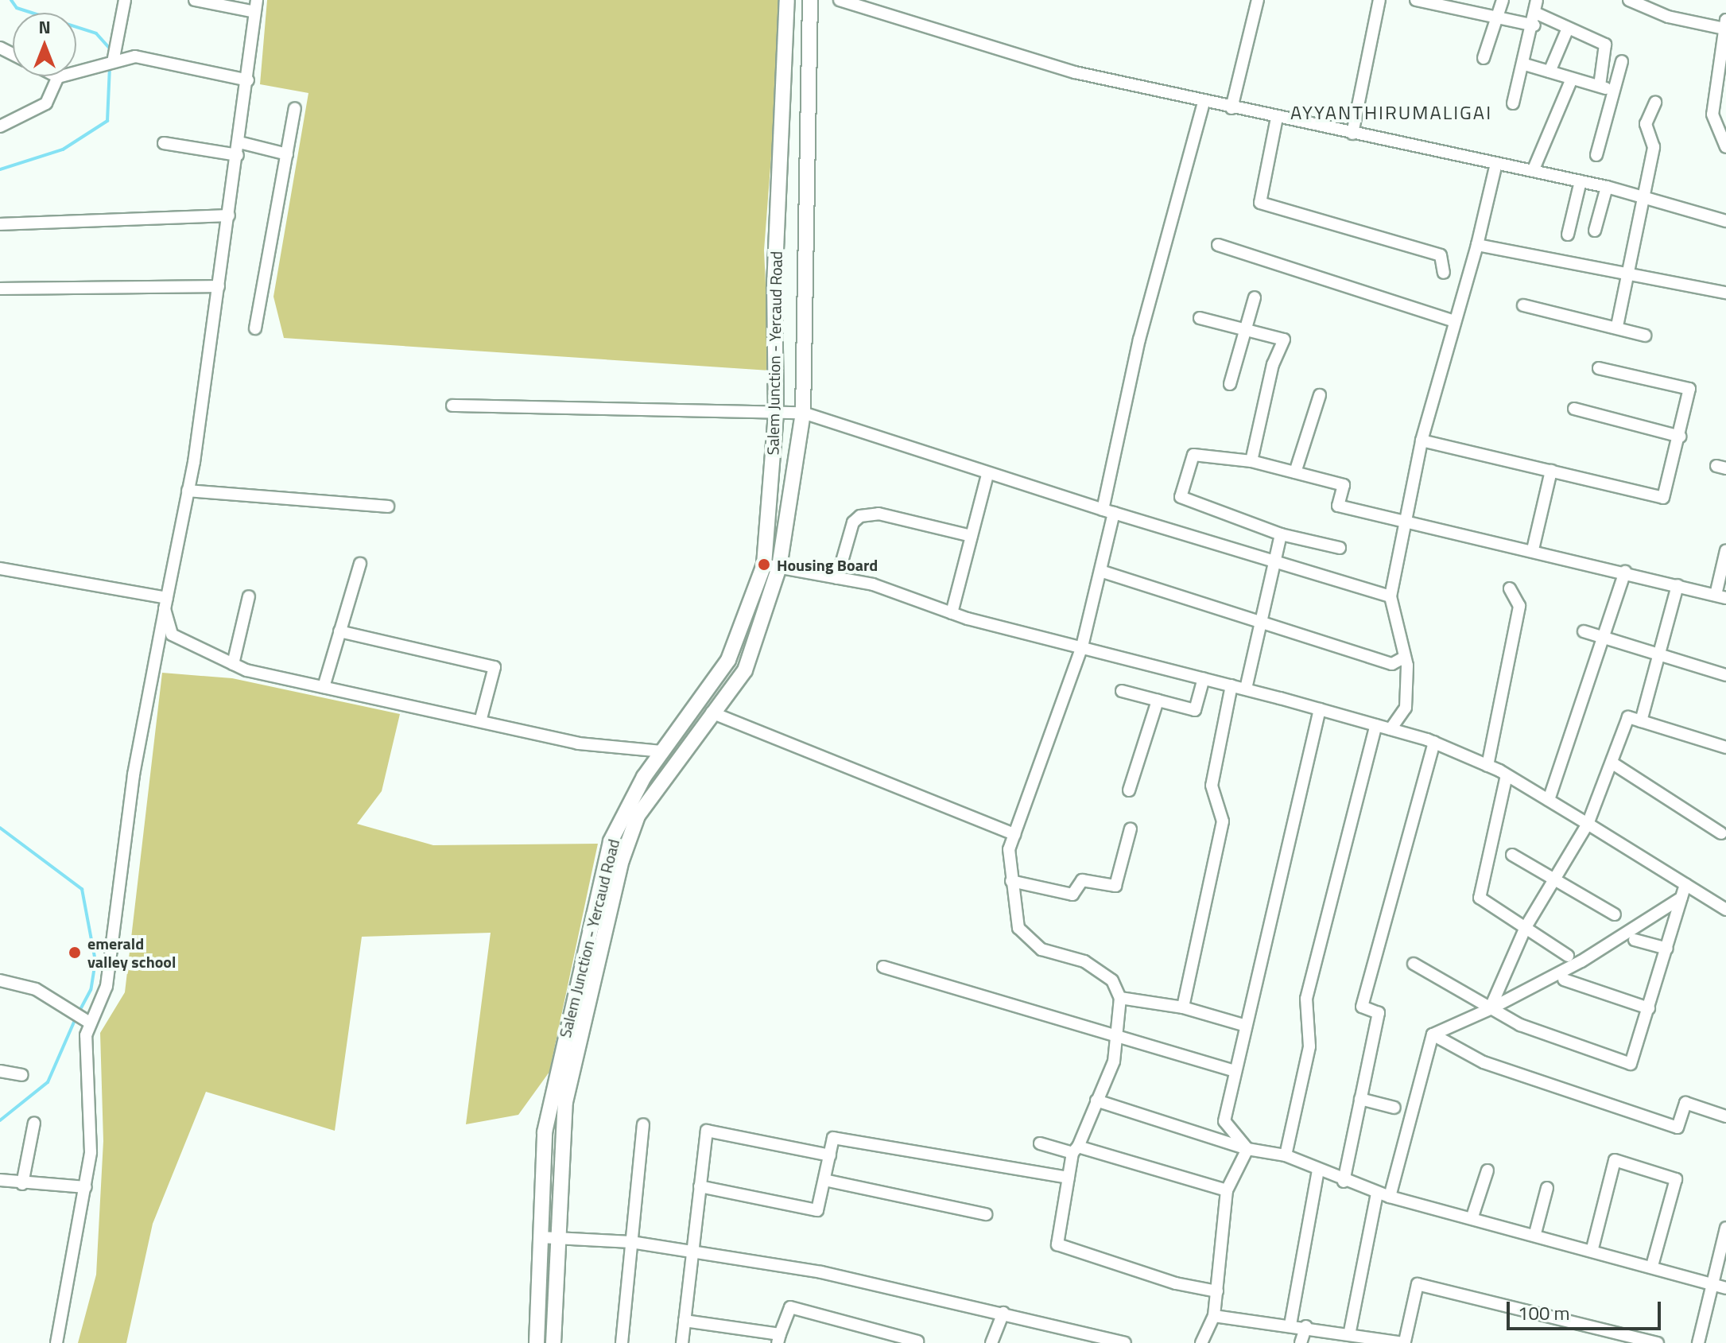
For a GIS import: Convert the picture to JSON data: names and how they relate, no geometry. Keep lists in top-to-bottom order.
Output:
{
  "streets": {
    "main road": ["Salem Junction - Yercaud Road"]
  },
  "districts": ["AYYANTHIRUMALIGAI"],
  "places": ["Housing Board", "emerald valley school"],
  "scale_bar": "100 m",
  "north": "top"
}
